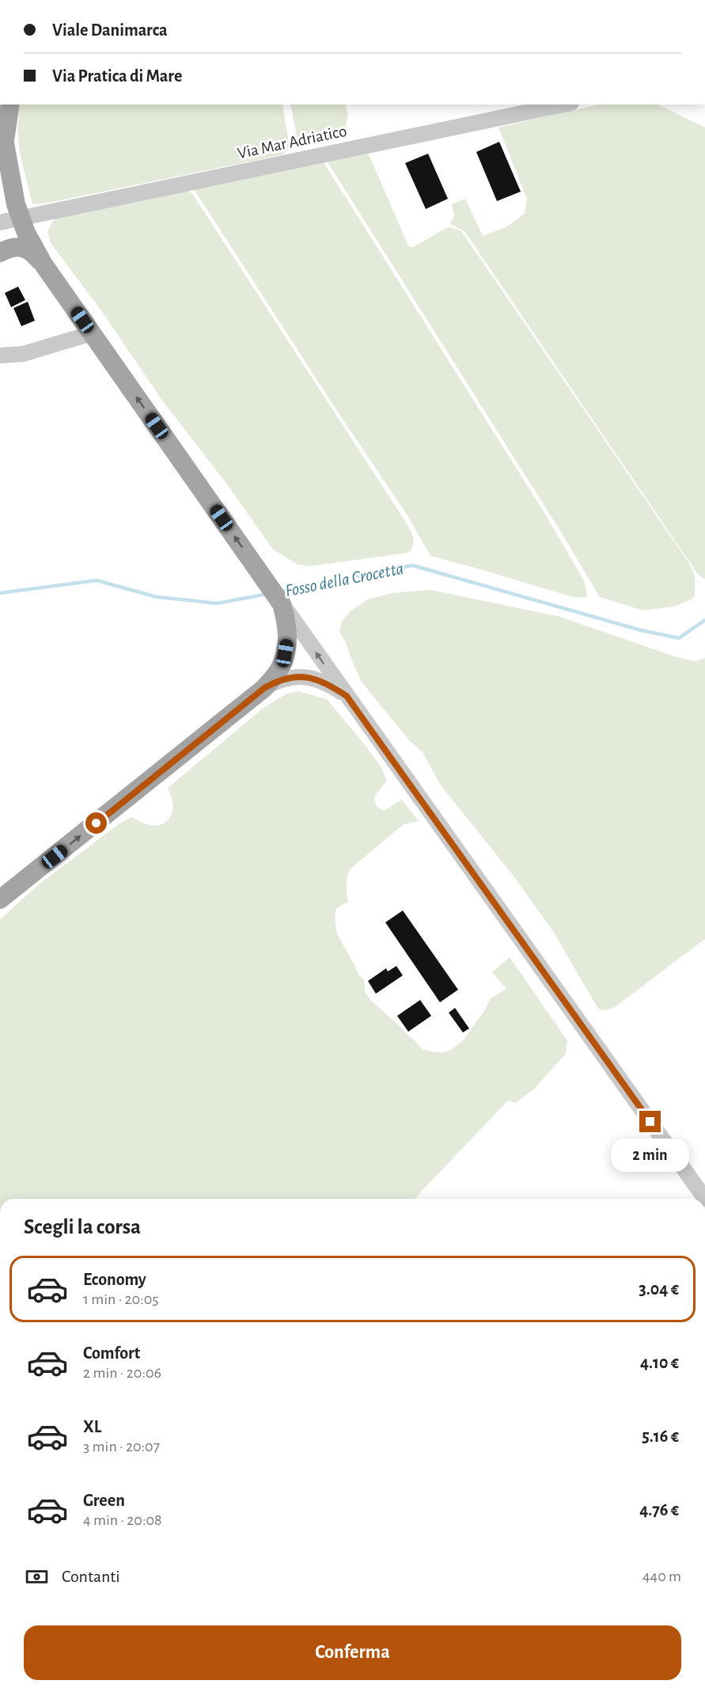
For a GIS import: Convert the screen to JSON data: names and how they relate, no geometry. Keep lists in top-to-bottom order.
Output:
{
  "streets": {
    "street": ["Via Mar Adriatico"]
  },
  "water": ["Fosso della Crocetta"],
  "page": {
    "banner": ["Viale Danimarca", "Via Pratica di Mare"],
    "bubble": "2 min",
    "heading": "Scegli la corsa",
    "list": [
      {
        "name": "Economy",
        "note": "1 min · 20:05",
        "value": "3.04 €"
      },
      {
        "name": "Comfort",
        "note": "2 min · 20:06",
        "value": "4.10 €"
      },
      {
        "name": "XL",
        "note": "3 min · 20:07",
        "value": "5.16 €"
      },
      {
        "name": "Green",
        "note": "4 min · 20:08",
        "value": "4.76 €"
      }
    ],
    "pay": ["Contanti", "440 m"],
    "buttons": "Conferma"
  }
}
